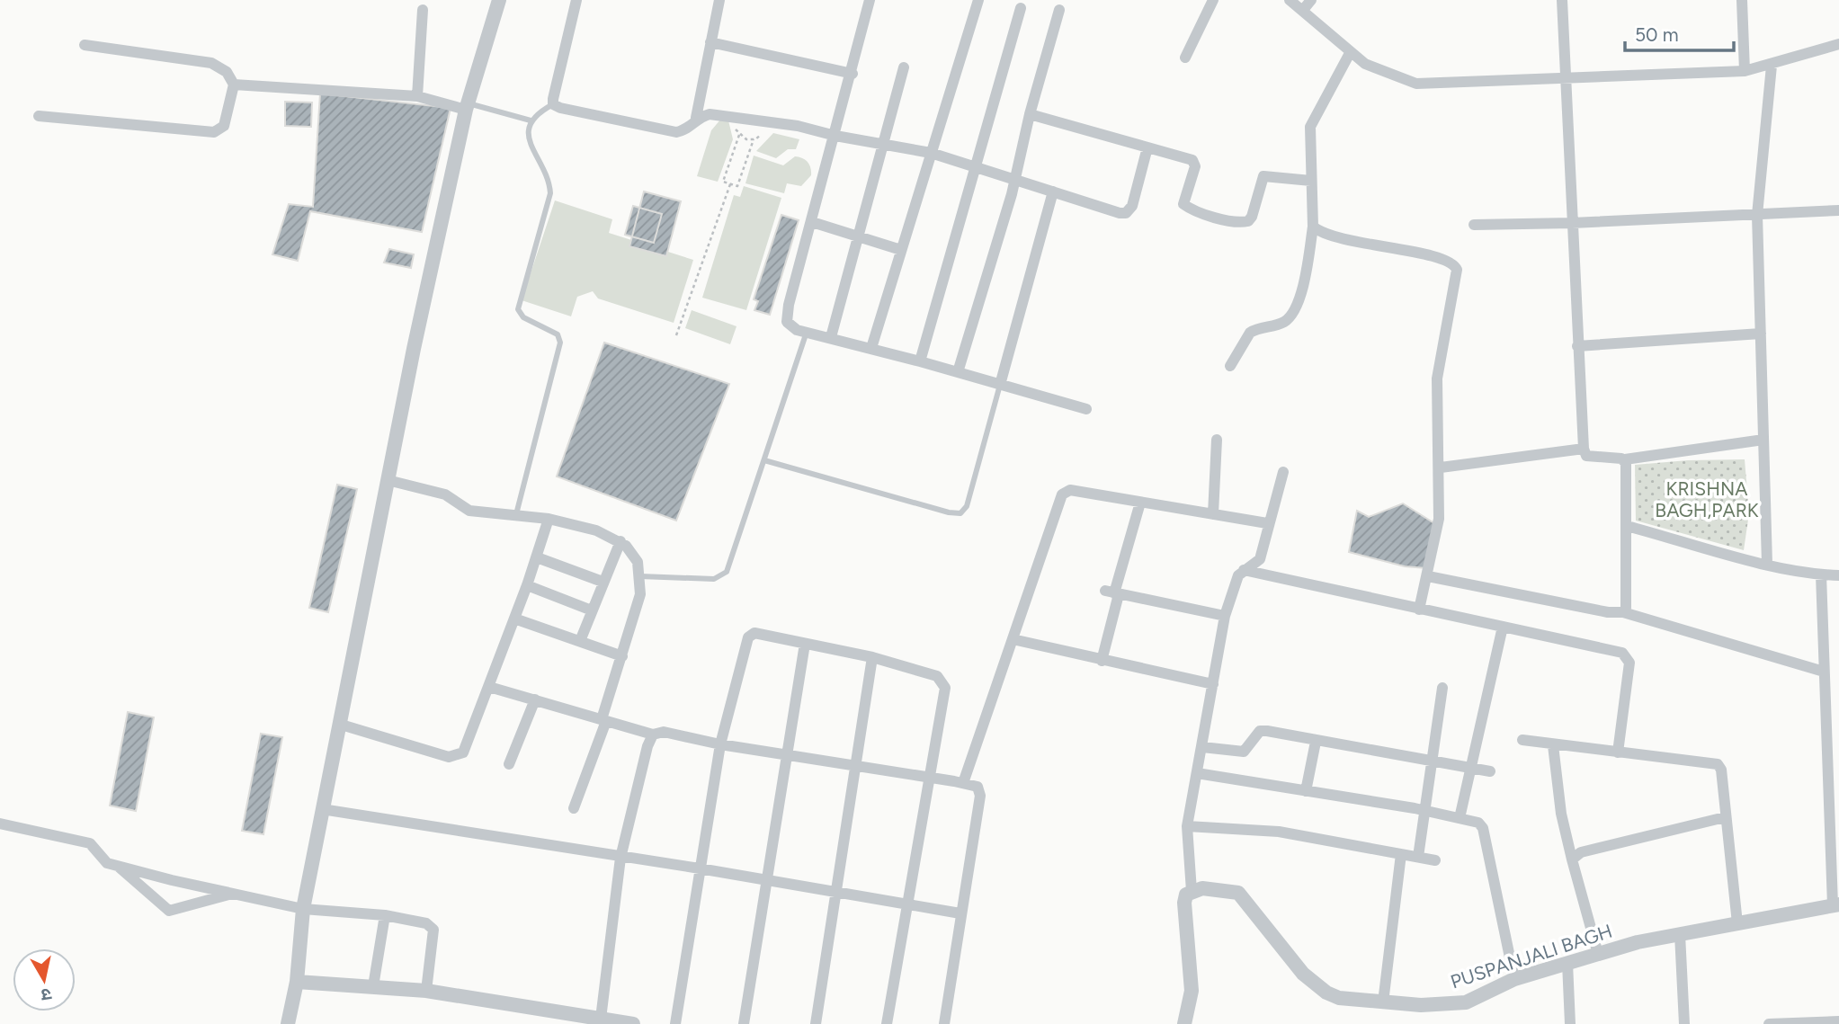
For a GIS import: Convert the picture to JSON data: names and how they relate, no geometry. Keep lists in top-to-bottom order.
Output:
{
  "streets": {
    "street": ["PUSPANJALI BAGH"]
  },
  "parks": ["KRISHNA BAGH,PARK"],
  "scale_bar": "50 m",
  "north": "bottom"
}
